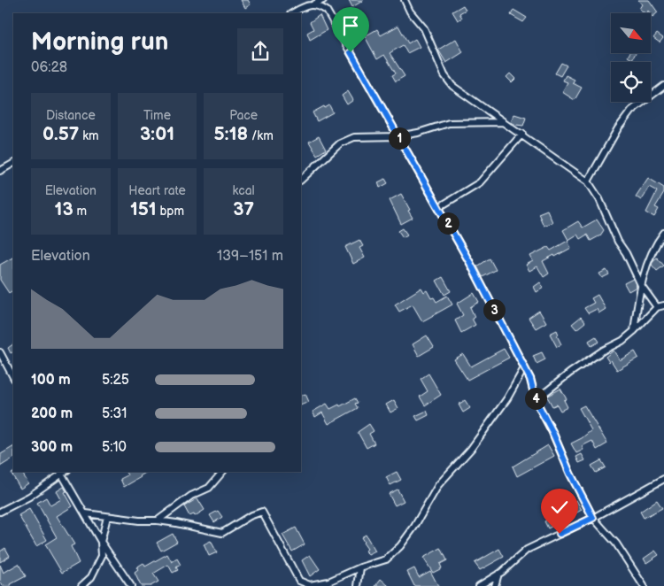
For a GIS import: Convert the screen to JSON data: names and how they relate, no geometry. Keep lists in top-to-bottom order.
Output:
{
  "north": "bottom right",
  "page": {
    "heading": ["Morning run", "06:28"],
    "stats": [
      ["Distance", "0.57 km"],
      ["Time", "3:01"],
      ["Pace", "5:18 /km"],
      ["Elevation", "13 m"],
      ["Heart rate", "151 bpm"],
      ["kcal", "37"]
    ],
    "pins": [
      "1",
      "2",
      "3",
      "4"
    ],
    "chart": ["Elevation", "139–151 m"],
    "list": [
      {
        "name": "100 m",
        "note": "5:25"
      },
      {
        "name": "200 m",
        "note": "5:31"
      },
      {
        "name": "300 m",
        "note": "5:10"
      }
    ]
  }
}
